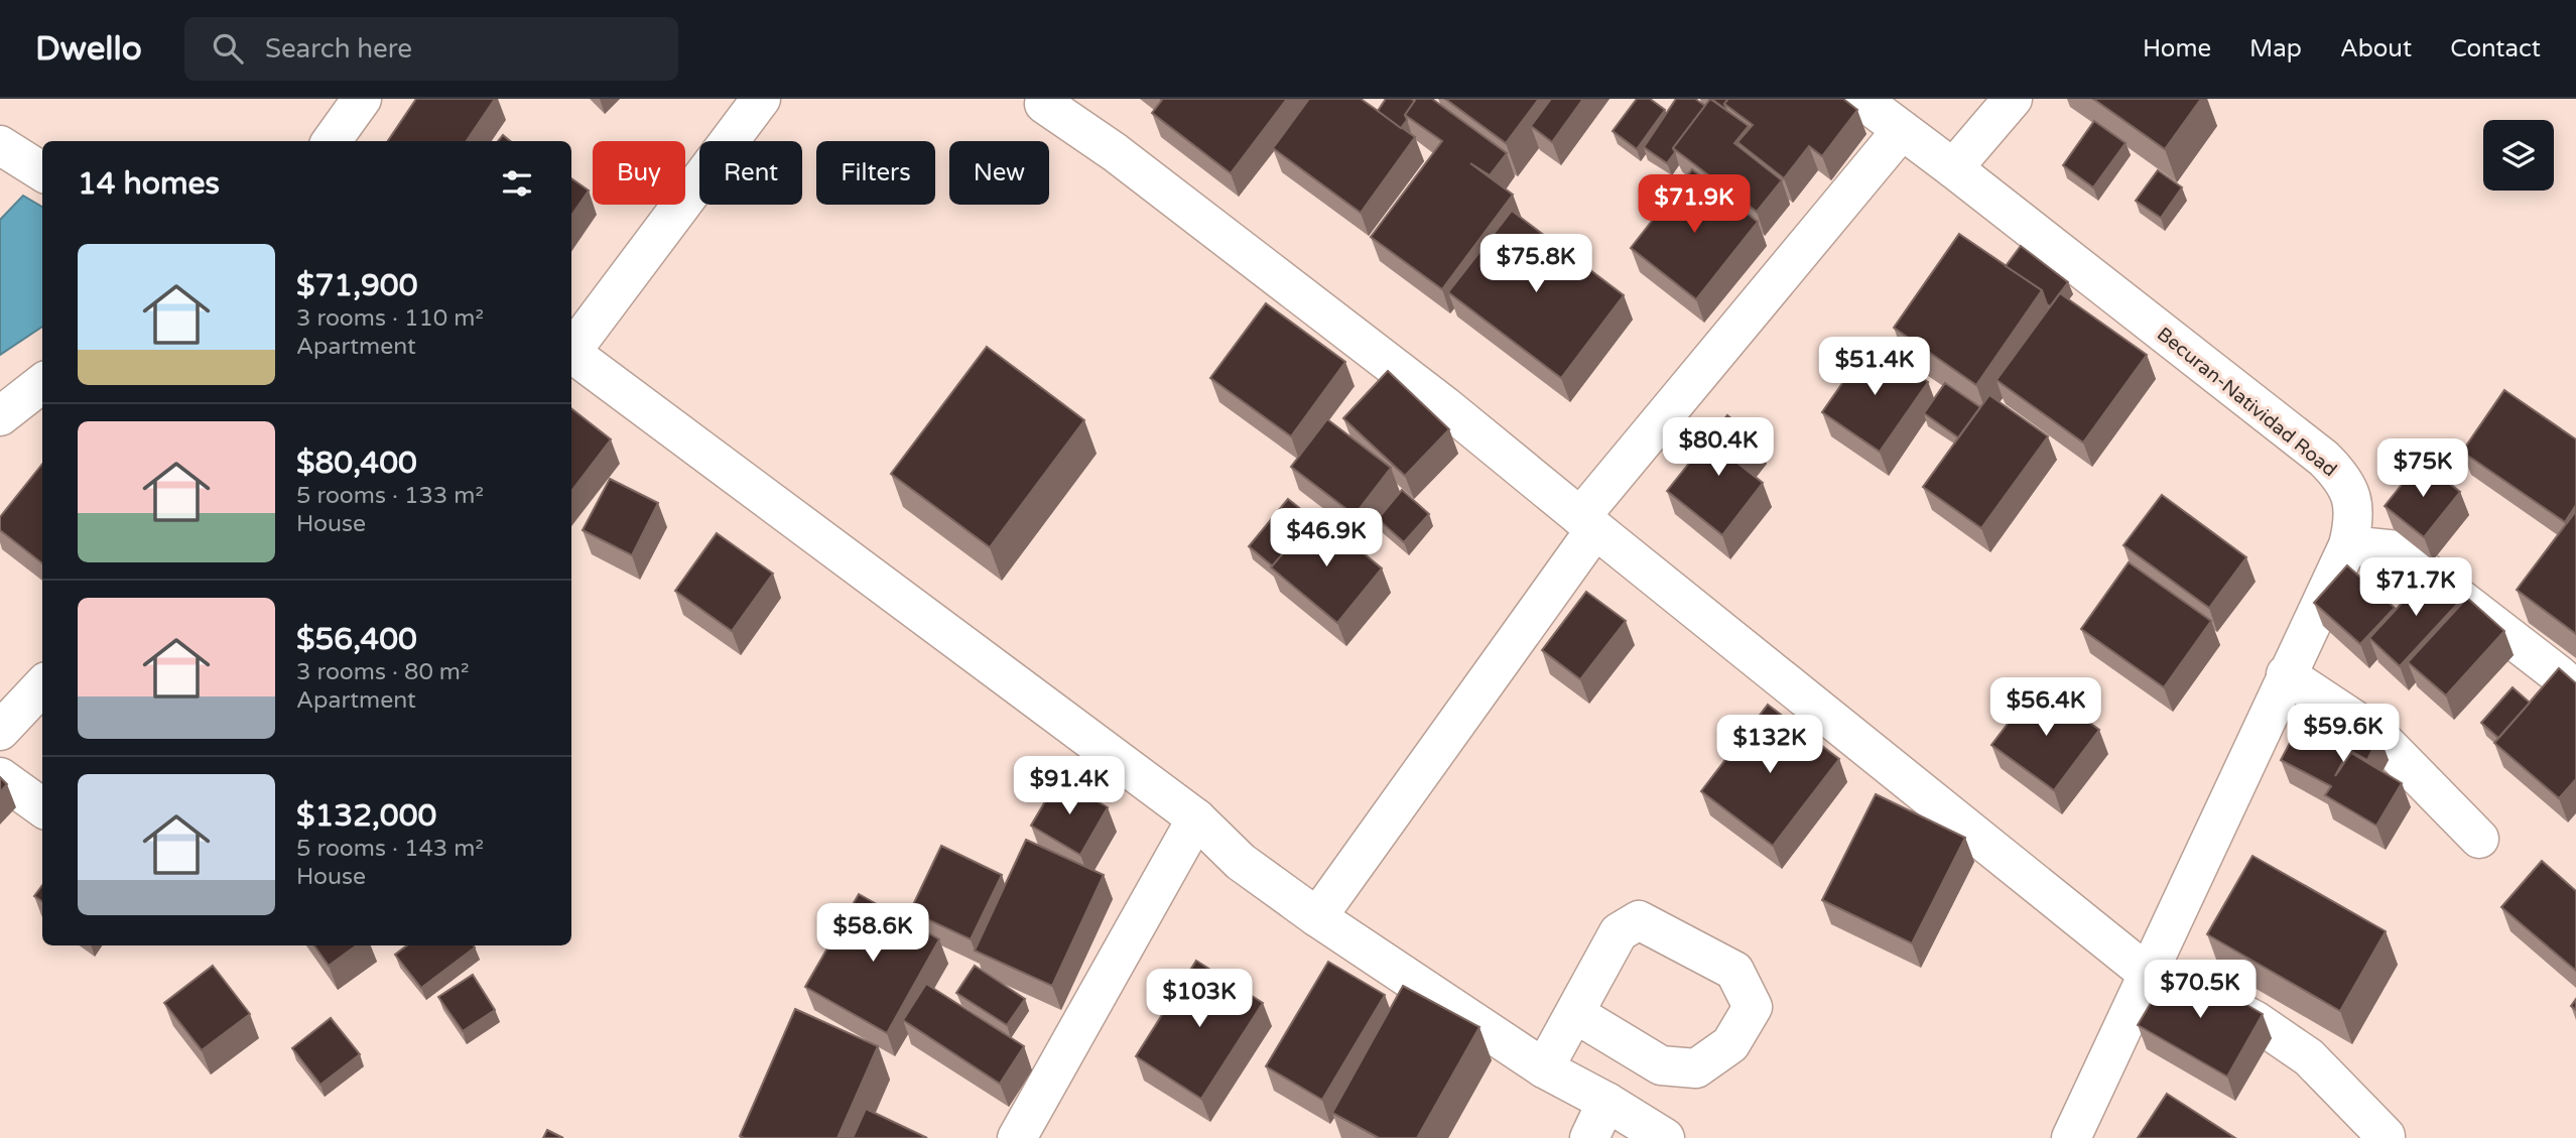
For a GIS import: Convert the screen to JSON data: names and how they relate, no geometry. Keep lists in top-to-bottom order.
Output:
{
  "streets": {
    "street": ["Becuran-Natividad Road"]
  },
  "page": {
    "header": "Dwello",
    "search": "Search here",
    "nav": [
      "Home",
      "Map",
      "About",
      "Contact"
    ],
    "chip": [
      "Buy",
      "Rent",
      "Filters",
      "New"
    ],
    "heading": "14 homes",
    "price": [
      "$71.9K",
      "$75.8K",
      "$51.4K",
      "$80.4K",
      "$75K",
      "$46.9K",
      "$71.7K",
      "$56.4K",
      "$59.6K",
      "$132K",
      "$91.4K",
      "$58.6K",
      "$70.5K",
      "$103K"
    ],
    "list": [
      {
        "name": "$71,900",
        "note": "3 rooms · 110 m² · Apartment"
      },
      {
        "name": "$80,400",
        "note": "5 rooms · 133 m² · House"
      },
      {
        "name": "$56,400",
        "note": "3 rooms · 80 m² · Apartment"
      },
      {
        "name": "$132,000",
        "note": "5 rooms · 143 m² · House"
      }
    ]
  }
}
